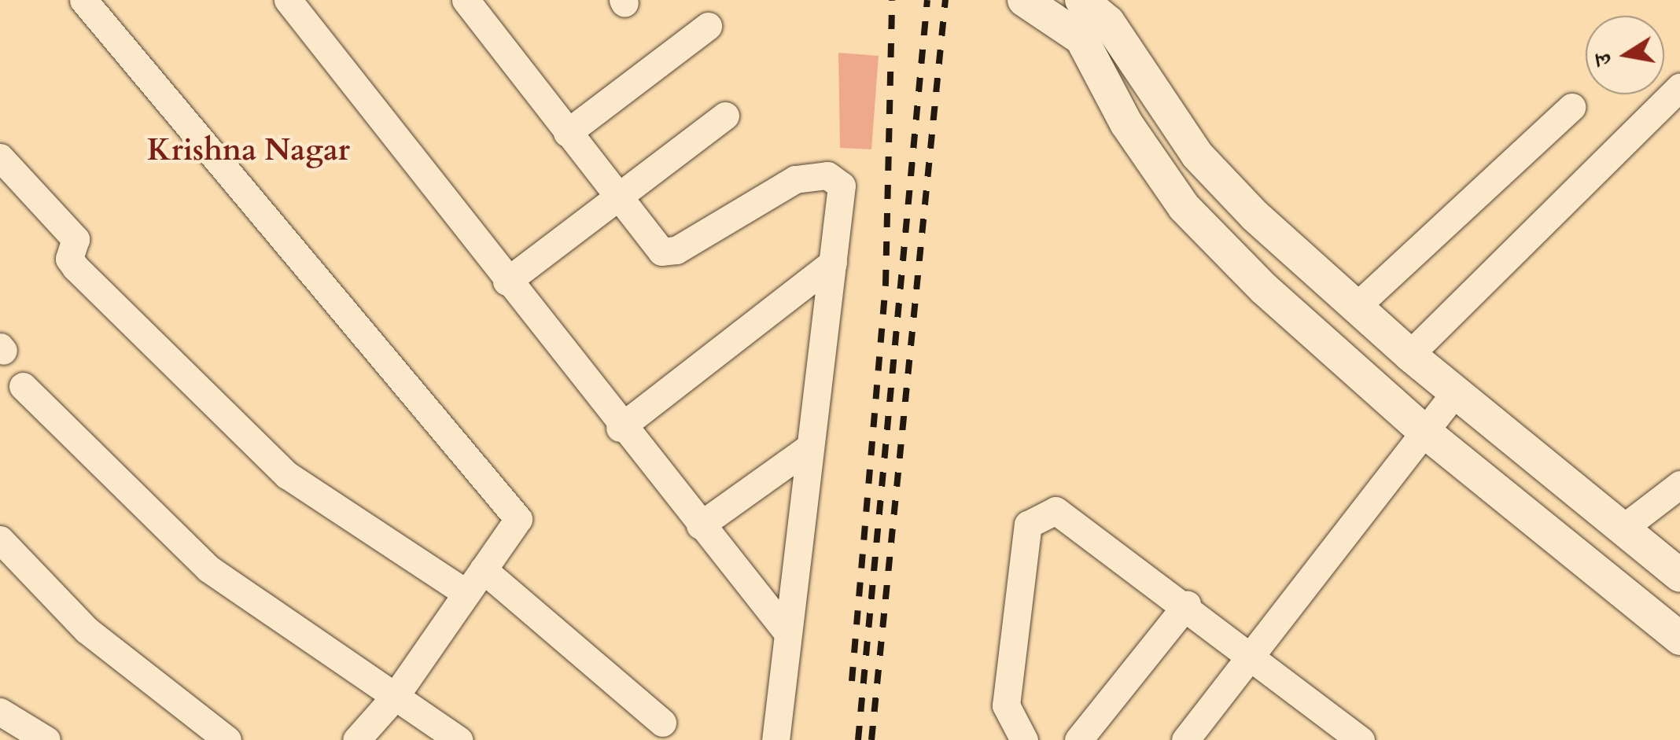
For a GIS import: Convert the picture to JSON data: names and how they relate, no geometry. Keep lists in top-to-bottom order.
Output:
{
  "districts": ["Krishna Nagar"],
  "north": "left"
}
